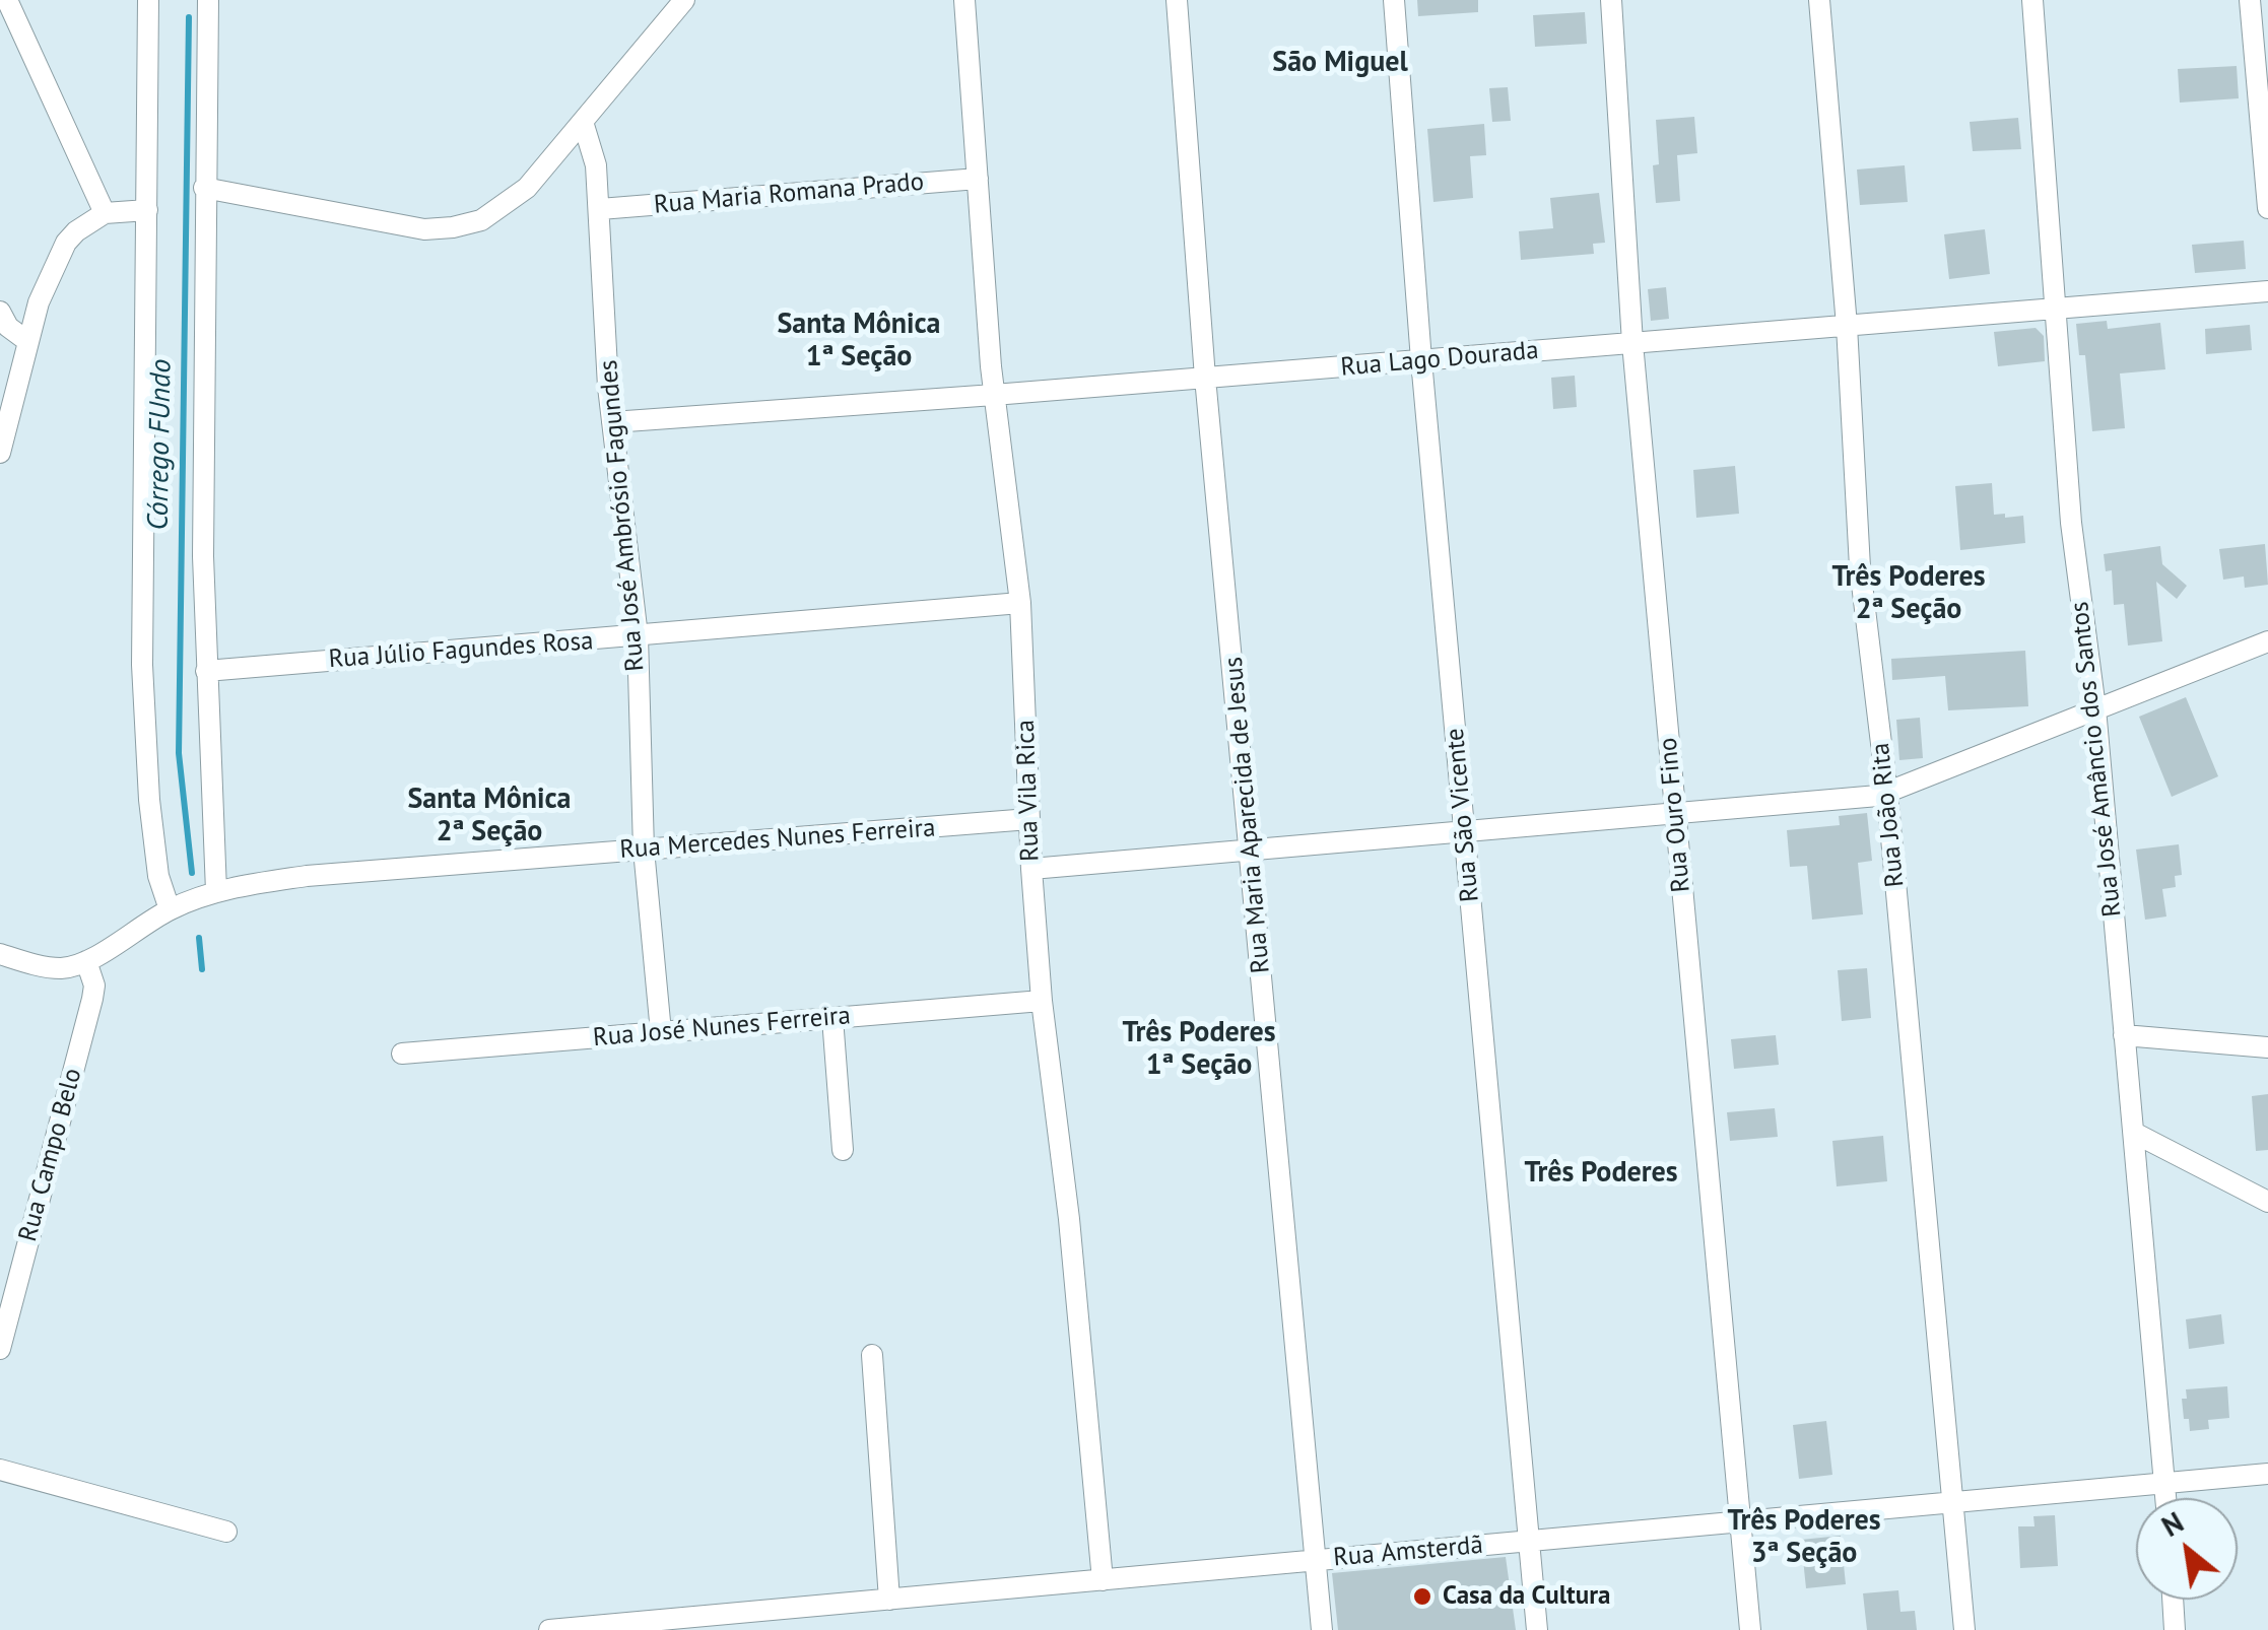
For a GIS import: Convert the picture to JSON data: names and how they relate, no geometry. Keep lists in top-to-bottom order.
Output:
{
  "streets": {
    "street": [
      "Rua Maria Romana Prado",
      "Rua Lago Dourada",
      "Rua José Ambrósio Fagundes",
      "Rua Júlio Fagundes Rosa",
      "Rua José Amâncio dos Santos",
      "Rua Vila Rica",
      "Rua Maria Aparecida de Jesus",
      "Rua São Vicente",
      "Rua Ouro Fino",
      "Rua João Rita",
      "Rua Mercedes Nunes Ferreira",
      "Rua José Nunes Ferreira",
      "Rua Campo Belo",
      "Rua Amsterdã"
    ]
  },
  "crossings": [
    ["Rua Maria Romana Prado", "Rua José Ambrósio Fagundes"],
    ["Rua Maria Romana Prado", "Rua Vila Rica"],
    ["Rua Lago Dourada", "Rua José Ambrósio Fagundes"],
    ["Rua Lago Dourada", "Rua José Amâncio dos Santos"],
    ["Rua Lago Dourada", "Rua Vila Rica"],
    ["Rua Lago Dourada", "Rua Maria Aparecida de Jesus"],
    ["Rua Lago Dourada", "Rua São Vicente"],
    ["Rua Lago Dourada", "Rua Ouro Fino"],
    ["Rua Lago Dourada", "Rua João Rita"],
    ["Rua José Ambrósio Fagundes", "Rua Júlio Fagundes Rosa"],
    ["Rua José Ambrósio Fagundes", "Rua Mercedes Nunes Ferreira"],
    ["Rua José Ambrósio Fagundes", "Rua José Nunes Ferreira"],
    ["Rua Júlio Fagundes Rosa", "Rua Vila Rica"],
    ["Rua José Amâncio dos Santos", "Rua Amsterdã"],
    ["Rua Vila Rica", "Rua Mercedes Nunes Ferreira"],
    ["Rua Vila Rica", "Rua José Nunes Ferreira"],
    ["Rua Vila Rica", "Rua Amsterdã"],
    ["Rua Maria Aparecida de Jesus", "Rua Amsterdã"],
    ["Rua São Vicente", "Rua Amsterdã"],
    ["Rua Ouro Fino", "Rua Amsterdã"],
    ["Rua João Rita", "Rua Amsterdã"],
    ["Rua Mercedes Nunes Ferreira", "Rua Campo Belo"]
  ],
  "districts": [
    "São Miguel",
    "Santa Mônica 1ª Seção",
    "Três Poderes 2ª Seção",
    "Santa Mônica 2ª Seção",
    "Três Poderes 1ª Seção",
    "Três Poderes",
    "Três Poderes 3ª Seção"
  ],
  "water": ["Córrego FUndo"],
  "places": ["Casa da Cultura"],
  "north": "top left"
}
